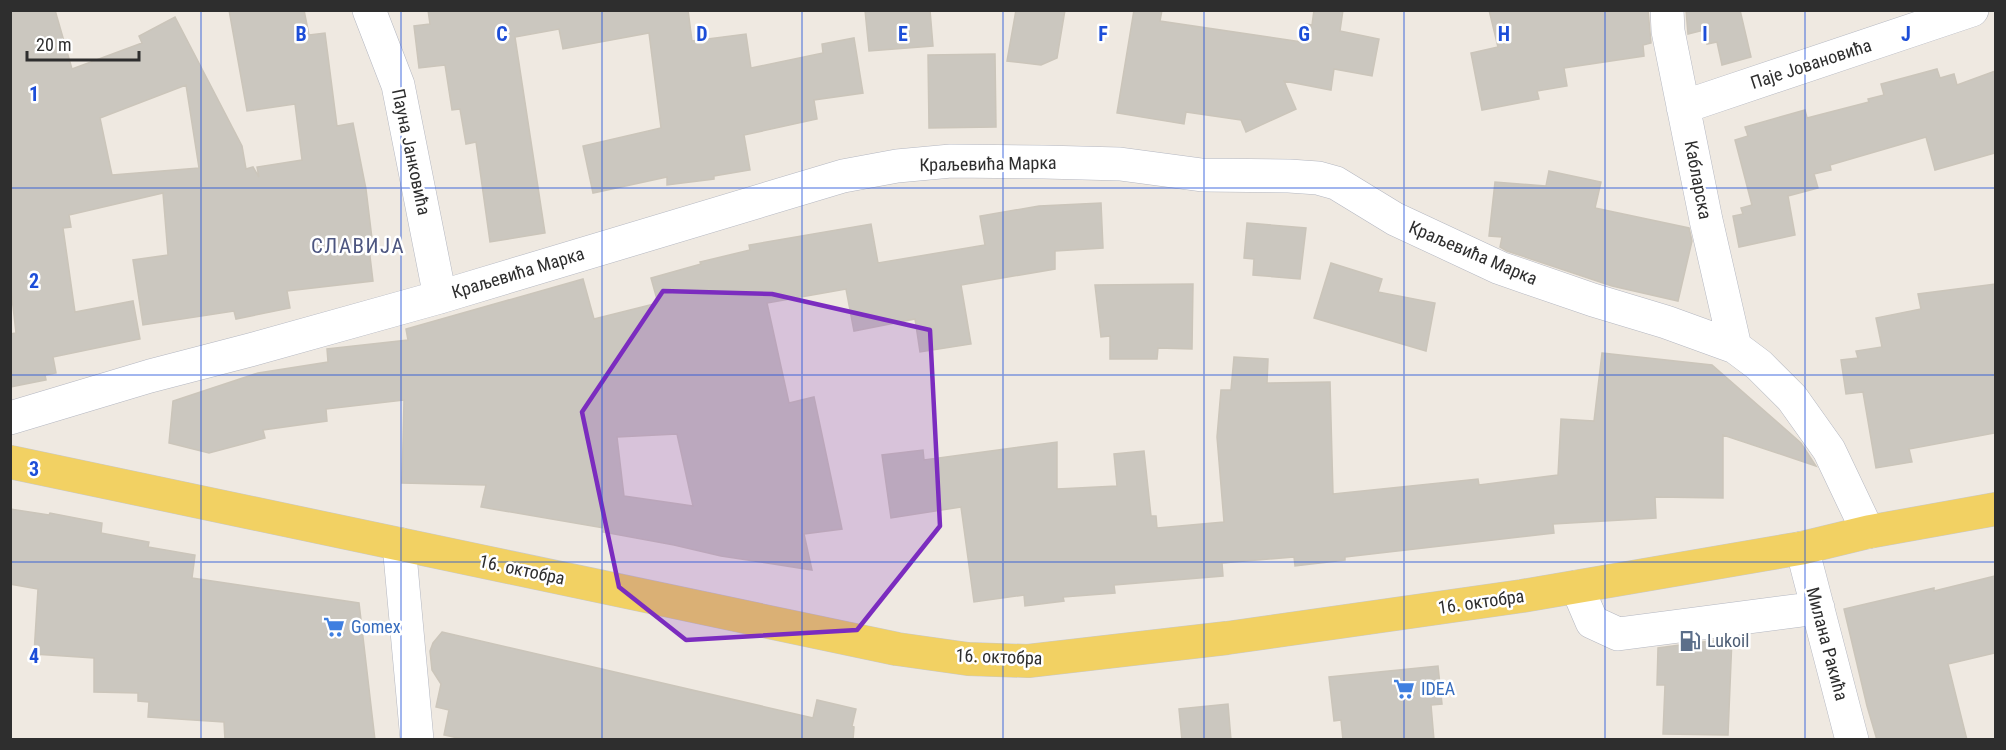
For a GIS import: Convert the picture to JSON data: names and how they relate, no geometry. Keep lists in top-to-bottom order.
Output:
{
  "streets": {
    "main road": ["16. октобра"],
    "street": [
      "Паје Јовановића",
      "Пауна Јанковића",
      "Краљевића Марка",
      "Кабларска",
      "Милана Ракића"
    ]
  },
  "crossings": [
    ["Паје Јовановића", "Кабларска"],
    ["Пауна Јанковића", "Краљевића Марка"],
    ["Краљевића Марка", "Кабларска"],
    ["Краљевића Марка", "16. октобра"],
    ["16. октобра", "Милана Ракића"]
  ],
  "districts": ["СЛАВИЈА"],
  "places": {
    "supermarket": ["Gomex", "IDEA"],
    "fuel station": ["Lukoil"]
  },
  "scale_bar": "20 m",
  "grid": {
    "columns": [
      "B",
      "C",
      "D",
      "E",
      "F",
      "G",
      "H",
      "I",
      "J"
    ],
    "rows": [
      "1",
      "2",
      "3",
      "4"
    ]
  }
}
